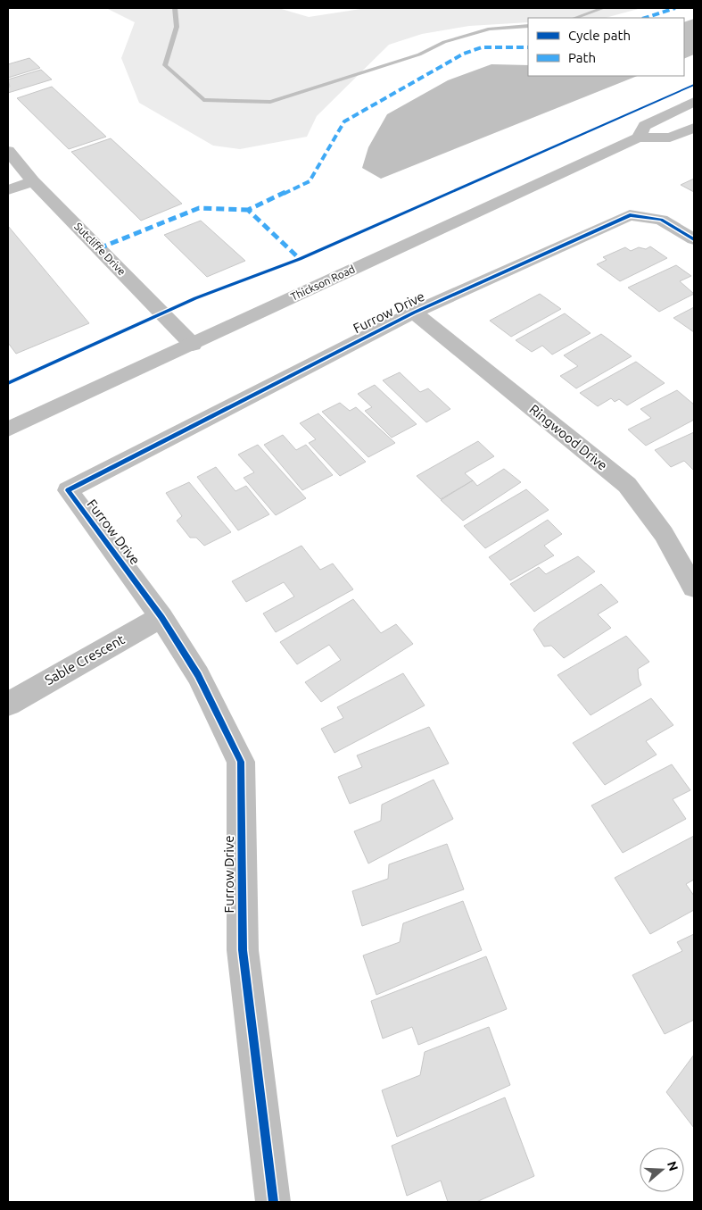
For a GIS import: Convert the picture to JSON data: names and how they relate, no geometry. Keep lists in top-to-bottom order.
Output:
{
  "streets": {
    "street": [
      "Sutcliffe Drive",
      "Thickson Road",
      "Furrow Drive",
      "Ringwood Drive",
      "Sable Crescent"
    ]
  },
  "crossings": [
    ["Sutcliffe Drive", "Thickson Road"],
    ["Furrow Drive", "Ringwood Drive"],
    ["Furrow Drive", "Sable Crescent"]
  ],
  "legend": ["Cycle path", "Path"],
  "north": "right"
}
